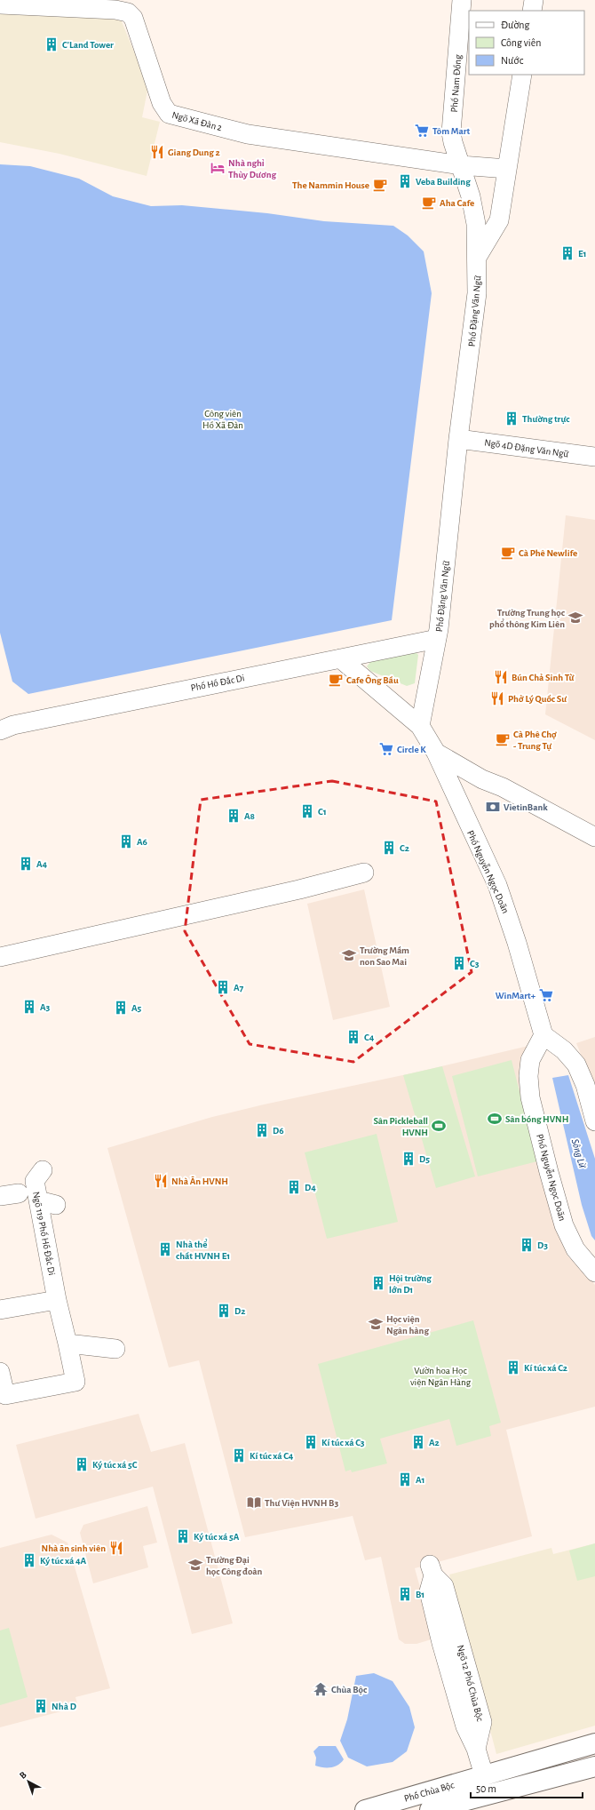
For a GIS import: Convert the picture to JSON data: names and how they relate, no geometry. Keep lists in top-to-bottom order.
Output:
{
  "streets": {
    "main road": ["Phố Chùa Bộc"],
    "street": [
      "Phố Nam Đồng",
      "Ngõ Xã Đàn 2",
      "Phố Đặng Văn Ngữ",
      "Ngõ 4D Đặng Văn Ngữ",
      "Phố Hồ Đắc Di",
      "Phố Nguyễn Ngọc Doãn",
      "Ngõ 119 Phố Hồ Đắc Di",
      "Ngõ 12 Phố Chùa Bộc"
    ]
  },
  "crossings": [
    ["Phố Nam Đồng", "Ngõ Xã Đàn 2"],
    ["Phố Nam Đồng", "Phố Đặng Văn Ngữ"],
    ["Ngõ Xã Đàn 2", "Phố Đặng Văn Ngữ"],
    ["Phố Đặng Văn Ngữ", "Ngõ 4D Đặng Văn Ngữ"],
    ["Phố Đặng Văn Ngữ", "Phố Hồ Đắc Di"],
    ["Ngõ 12 Phố Chùa Bộc", "Phố Chùa Bộc"]
  ],
  "water": ["Sông Lừ"],
  "parks": ["Công viên Hồ Xã Đàn", "Vườn hoa Học viện Ngân Hàng"],
  "places": {
    "building": [
      "C'Land Tower",
      "Veba Building",
      "E1",
      "Thường trực",
      "C1",
      "A8",
      "A6",
      "C2",
      "A4",
      "C3",
      "A7",
      "A3",
      "A5",
      "C4",
      "D6",
      "D5",
      "D4",
      "D3",
      "Nhà thể chất HVNH E1",
      "Hội trường lớn D1",
      "D2",
      "Kí túc xá C2",
      "Kí túc xá C3",
      "A2",
      "Kí túc xá C4",
      "Ký túc xá 5C",
      "A1",
      "Ký túc xá 5A",
      "Ký túc xá 4A",
      "B1",
      "Nhà D"
    ],
    "supermarket": ["Tôm Mart", "Circle K", "WinMart+"],
    "restaurant": [
      "Giang Dung 2",
      "Bún Chả Sinh Từ",
      "Phở Lý Quốc Sư",
      "Nhà Ăn HVNH",
      "Nhà ăn sinh viên"
    ],
    "hotel": ["Nhà nghỉ Thùy Dương"],
    "cafe": [
      "The Nammin House",
      "Aha Cafe",
      "Cà Phê Newlife",
      "Cafe Ông Bầu",
      "Cà Phê Chợ - Trung Tự"
    ],
    "school or university": [
      "Trường Trung học phổ thông Kim Liên",
      "Trường Mầm non Sao Mai",
      "Học viện Ngân hàng",
      "Trường Đại học Công đoàn"
    ],
    "bank": ["VietinBank"],
    "sports": ["Sân bóng HVNH", "Sân Pickleball HVNH"],
    "library": ["Thư Viện HVNH B3"],
    "temple": ["Chùa Bộc"]
  },
  "legend": ["Đường", "Công viên", "Nước"],
  "scale_bar": "50 m",
  "north": "top left"
}
